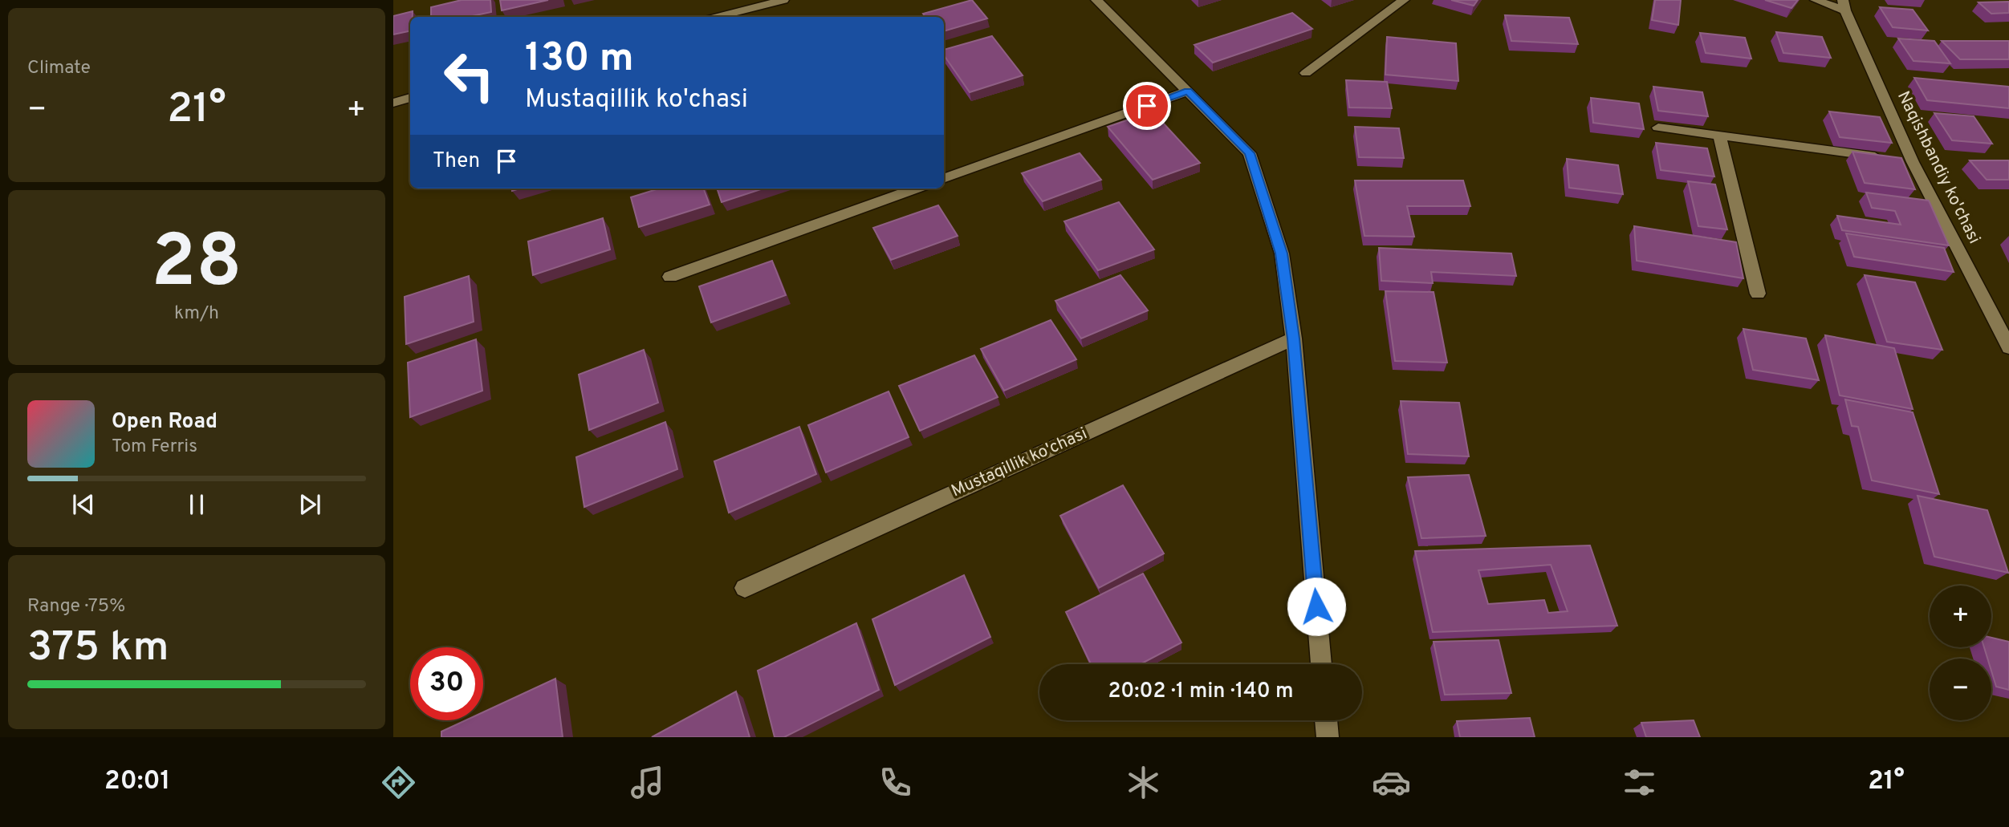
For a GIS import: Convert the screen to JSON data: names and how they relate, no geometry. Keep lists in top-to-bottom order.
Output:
{
  "streets": {
    "street": ["Naqishbandiy ko'chasi", "Mustaqillik ko'chasi"]
  },
  "page": {
    "tile": [
      "Climate",
      ["28", "km/h"],
      ["Range · 75%", "375 km"]
    ],
    "turn": ["130 m", "Mustaqillik ko'chasi"],
    "heat": ["−", "21°", "+"],
    "then": "Then",
    "song": ["Open Road", "Tom Ferris"],
    "map_buttons": ["+", "−"],
    "limit": "30",
    "trip": "20:02 · 1 min · 140 m",
    "tabs": ["20:01", "21°"]
  }
}
